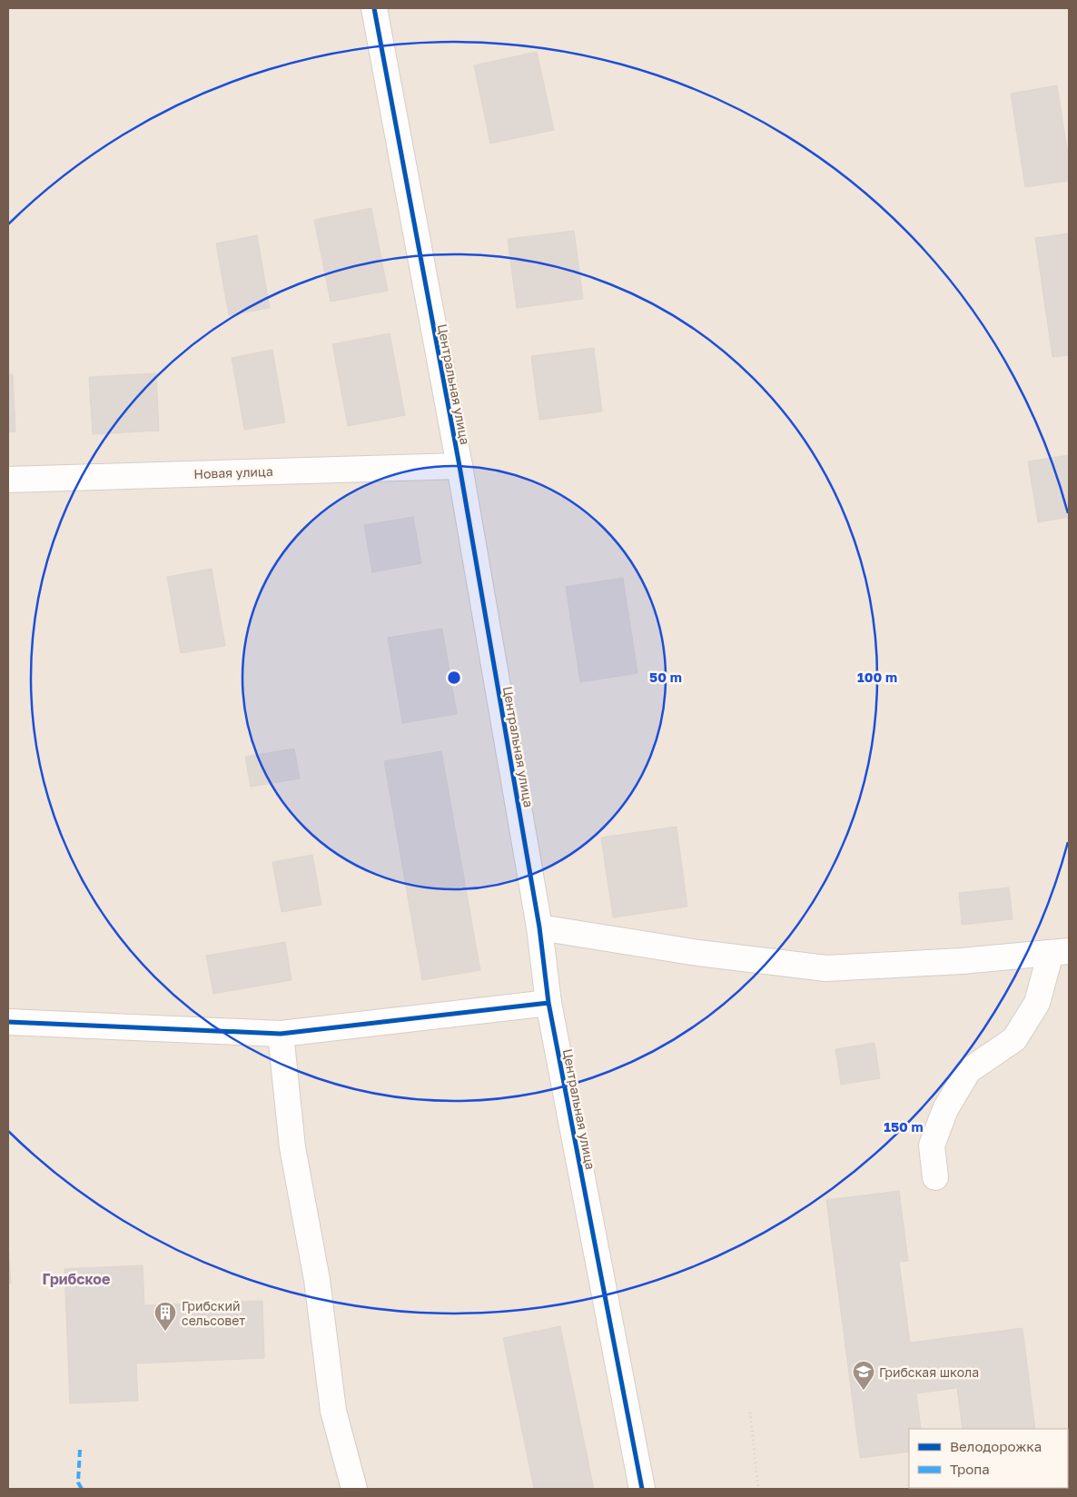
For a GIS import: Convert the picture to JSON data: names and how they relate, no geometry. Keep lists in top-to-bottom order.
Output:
{
  "streets": {
    "street": ["Центральная улица", "Новая улица"]
  },
  "crossings": [
    ["Центральная улица", "Новая улица"]
  ],
  "districts": ["Грибское"],
  "places": {
    "building": ["Грибский сельсовет"],
    "school or university": ["Грибская школа"]
  },
  "legend": ["Велодорожка", "Тропа"],
  "rings": ["50 m", "100 m", "150 m"]
}
